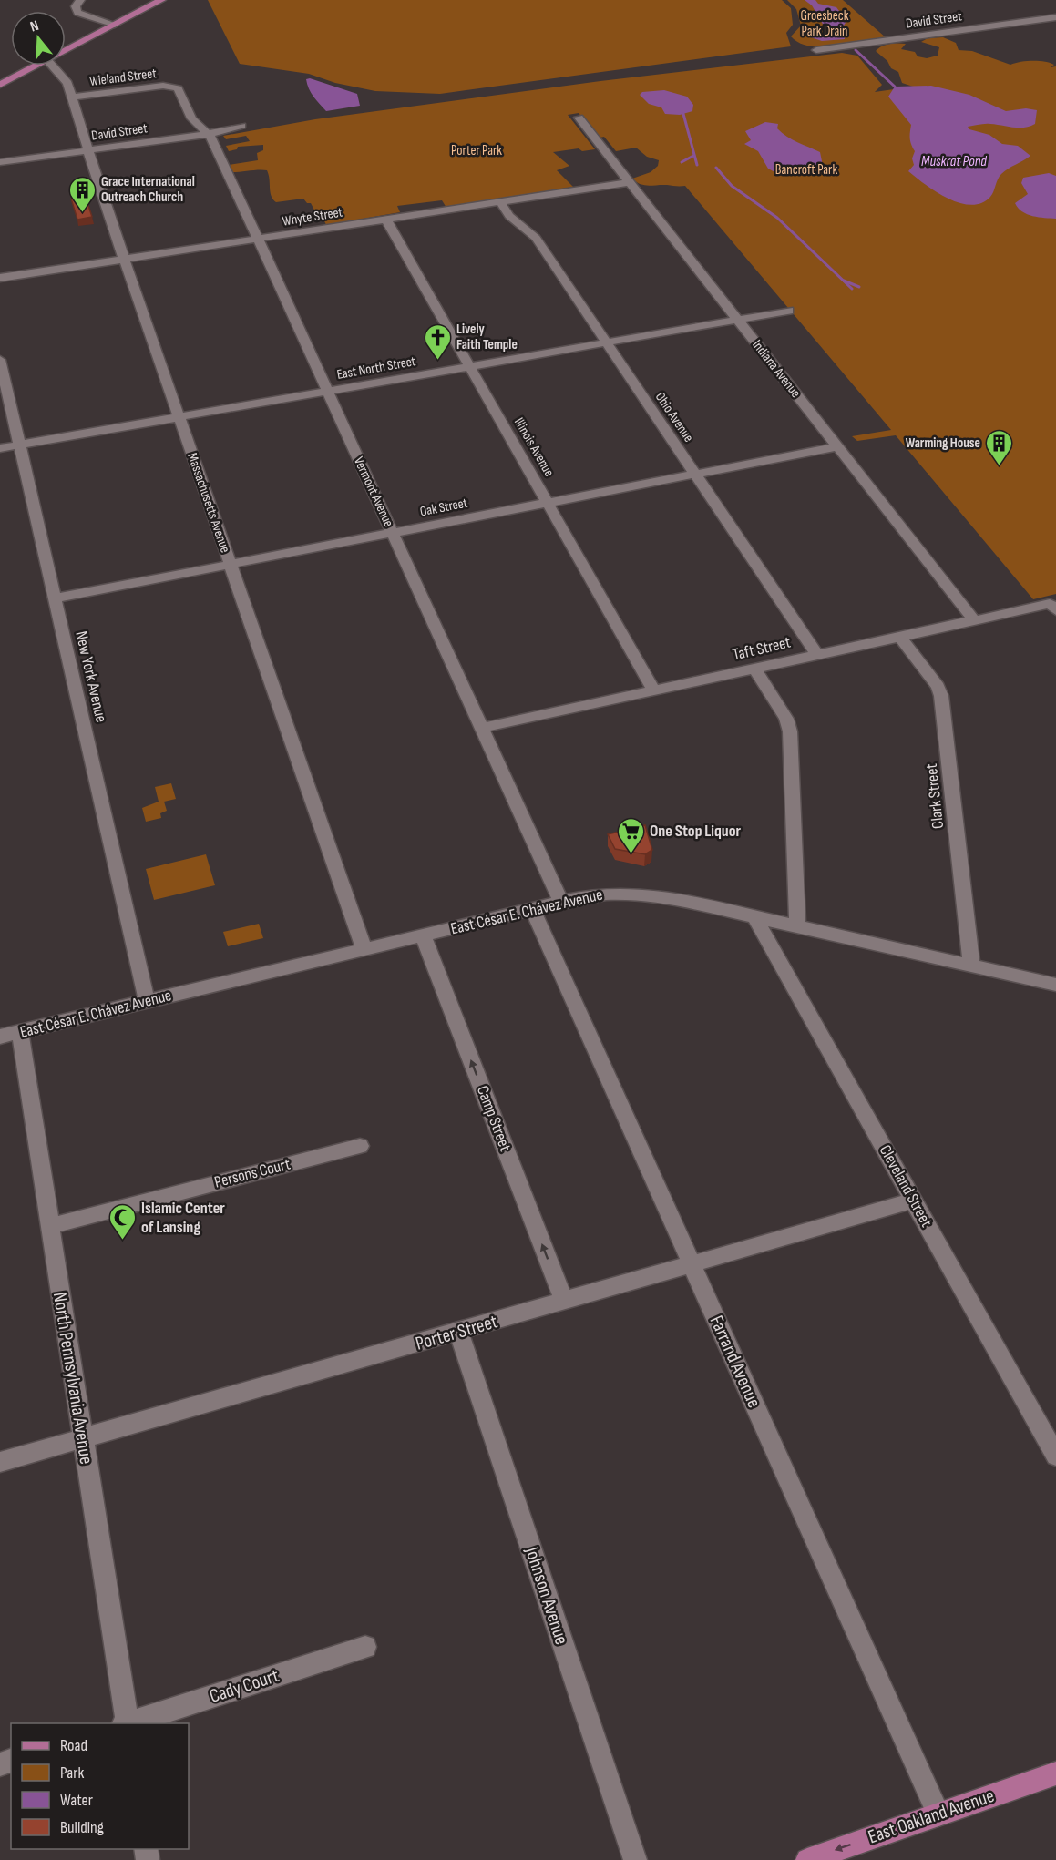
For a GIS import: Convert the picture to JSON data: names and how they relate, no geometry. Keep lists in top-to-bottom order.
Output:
{
  "streets": {
    "main road": ["East Oakland Avenue"],
    "street": [
      "David Street",
      "Wieland Street",
      "Whyte Street",
      "East North Street",
      "Indiana Avenue",
      "Ohio Avenue",
      "Illinois Avenue",
      "Vermont Avenue",
      "Massachusetts Avenue",
      "Oak Street",
      "Taft Street",
      "New York Avenue",
      "Clark Street",
      "East César E. Chávez Avenue",
      "Camp Street",
      "Persons Court",
      "Cleveland Street",
      "Porter Street",
      "Farrand Avenue",
      "North Pennsylvania Avenue",
      "Johnson Avenue",
      "Cady Court"
    ]
  },
  "crossings": [
    ["David Street", "Vermont Avenue"],
    ["David Street", "Massachusetts Avenue"],
    ["Wieland Street", "Vermont Avenue"],
    ["Wieland Street", "Massachusetts Avenue"],
    ["Whyte Street", "Indiana Avenue"],
    ["Whyte Street", "Ohio Avenue"],
    ["Whyte Street", "Illinois Avenue"],
    ["Whyte Street", "Vermont Avenue"],
    ["Whyte Street", "Massachusetts Avenue"],
    ["East North Street", "Indiana Avenue"],
    ["East North Street", "Ohio Avenue"],
    ["East North Street", "Illinois Avenue"],
    ["East North Street", "Vermont Avenue"],
    ["East North Street", "Massachusetts Avenue"],
    ["East North Street", "New York Avenue"],
    ["Indiana Avenue", "Oak Street"],
    ["Indiana Avenue", "Taft Street"],
    ["Ohio Avenue", "Oak Street"],
    ["Ohio Avenue", "Taft Street"],
    ["Illinois Avenue", "Oak Street"],
    ["Illinois Avenue", "Taft Street"],
    ["Vermont Avenue", "Oak Street"],
    ["Vermont Avenue", "Taft Street"],
    ["Vermont Avenue", "East César E. Chávez Avenue"],
    ["Massachusetts Avenue", "Oak Street"],
    ["Massachusetts Avenue", "East César E. Chávez Avenue"],
    ["Oak Street", "New York Avenue"],
    ["Taft Street", "Clark Street"],
    ["New York Avenue", "East César E. Chávez Avenue"],
    ["Clark Street", "East César E. Chávez Avenue"],
    ["East César E. Chávez Avenue", "Camp Street"],
    ["East César E. Chávez Avenue", "Cleveland Street"],
    ["East César E. Chávez Avenue", "Farrand Avenue"],
    ["East César E. Chávez Avenue", "North Pennsylvania Avenue"],
    ["Camp Street", "Porter Street"],
    ["Persons Court", "North Pennsylvania Avenue"],
    ["Cleveland Street", "Porter Street"],
    ["Porter Street", "Farrand Avenue"],
    ["Porter Street", "North Pennsylvania Avenue"],
    ["Porter Street", "Johnson Avenue"],
    ["Farrand Avenue", "East Oakland Avenue"]
  ],
  "one_way": ["Camp Street", "East Oakland Avenue"],
  "water": ["Muskrat Pond"],
  "parks": ["Groesbeck Park Drain", "Porter Park", "Bancroft Park"],
  "places": {
    "building": ["Grace International Outreach Church", "Warming House"],
    "church": ["Lively Faith Temple"],
    "supermarket": ["One Stop Liquor"],
    "mosque": ["Islamic Center of Lansing"]
  },
  "legend": [
    "Road",
    "Park",
    "Water",
    "Building"
  ],
  "north": "top"
}
